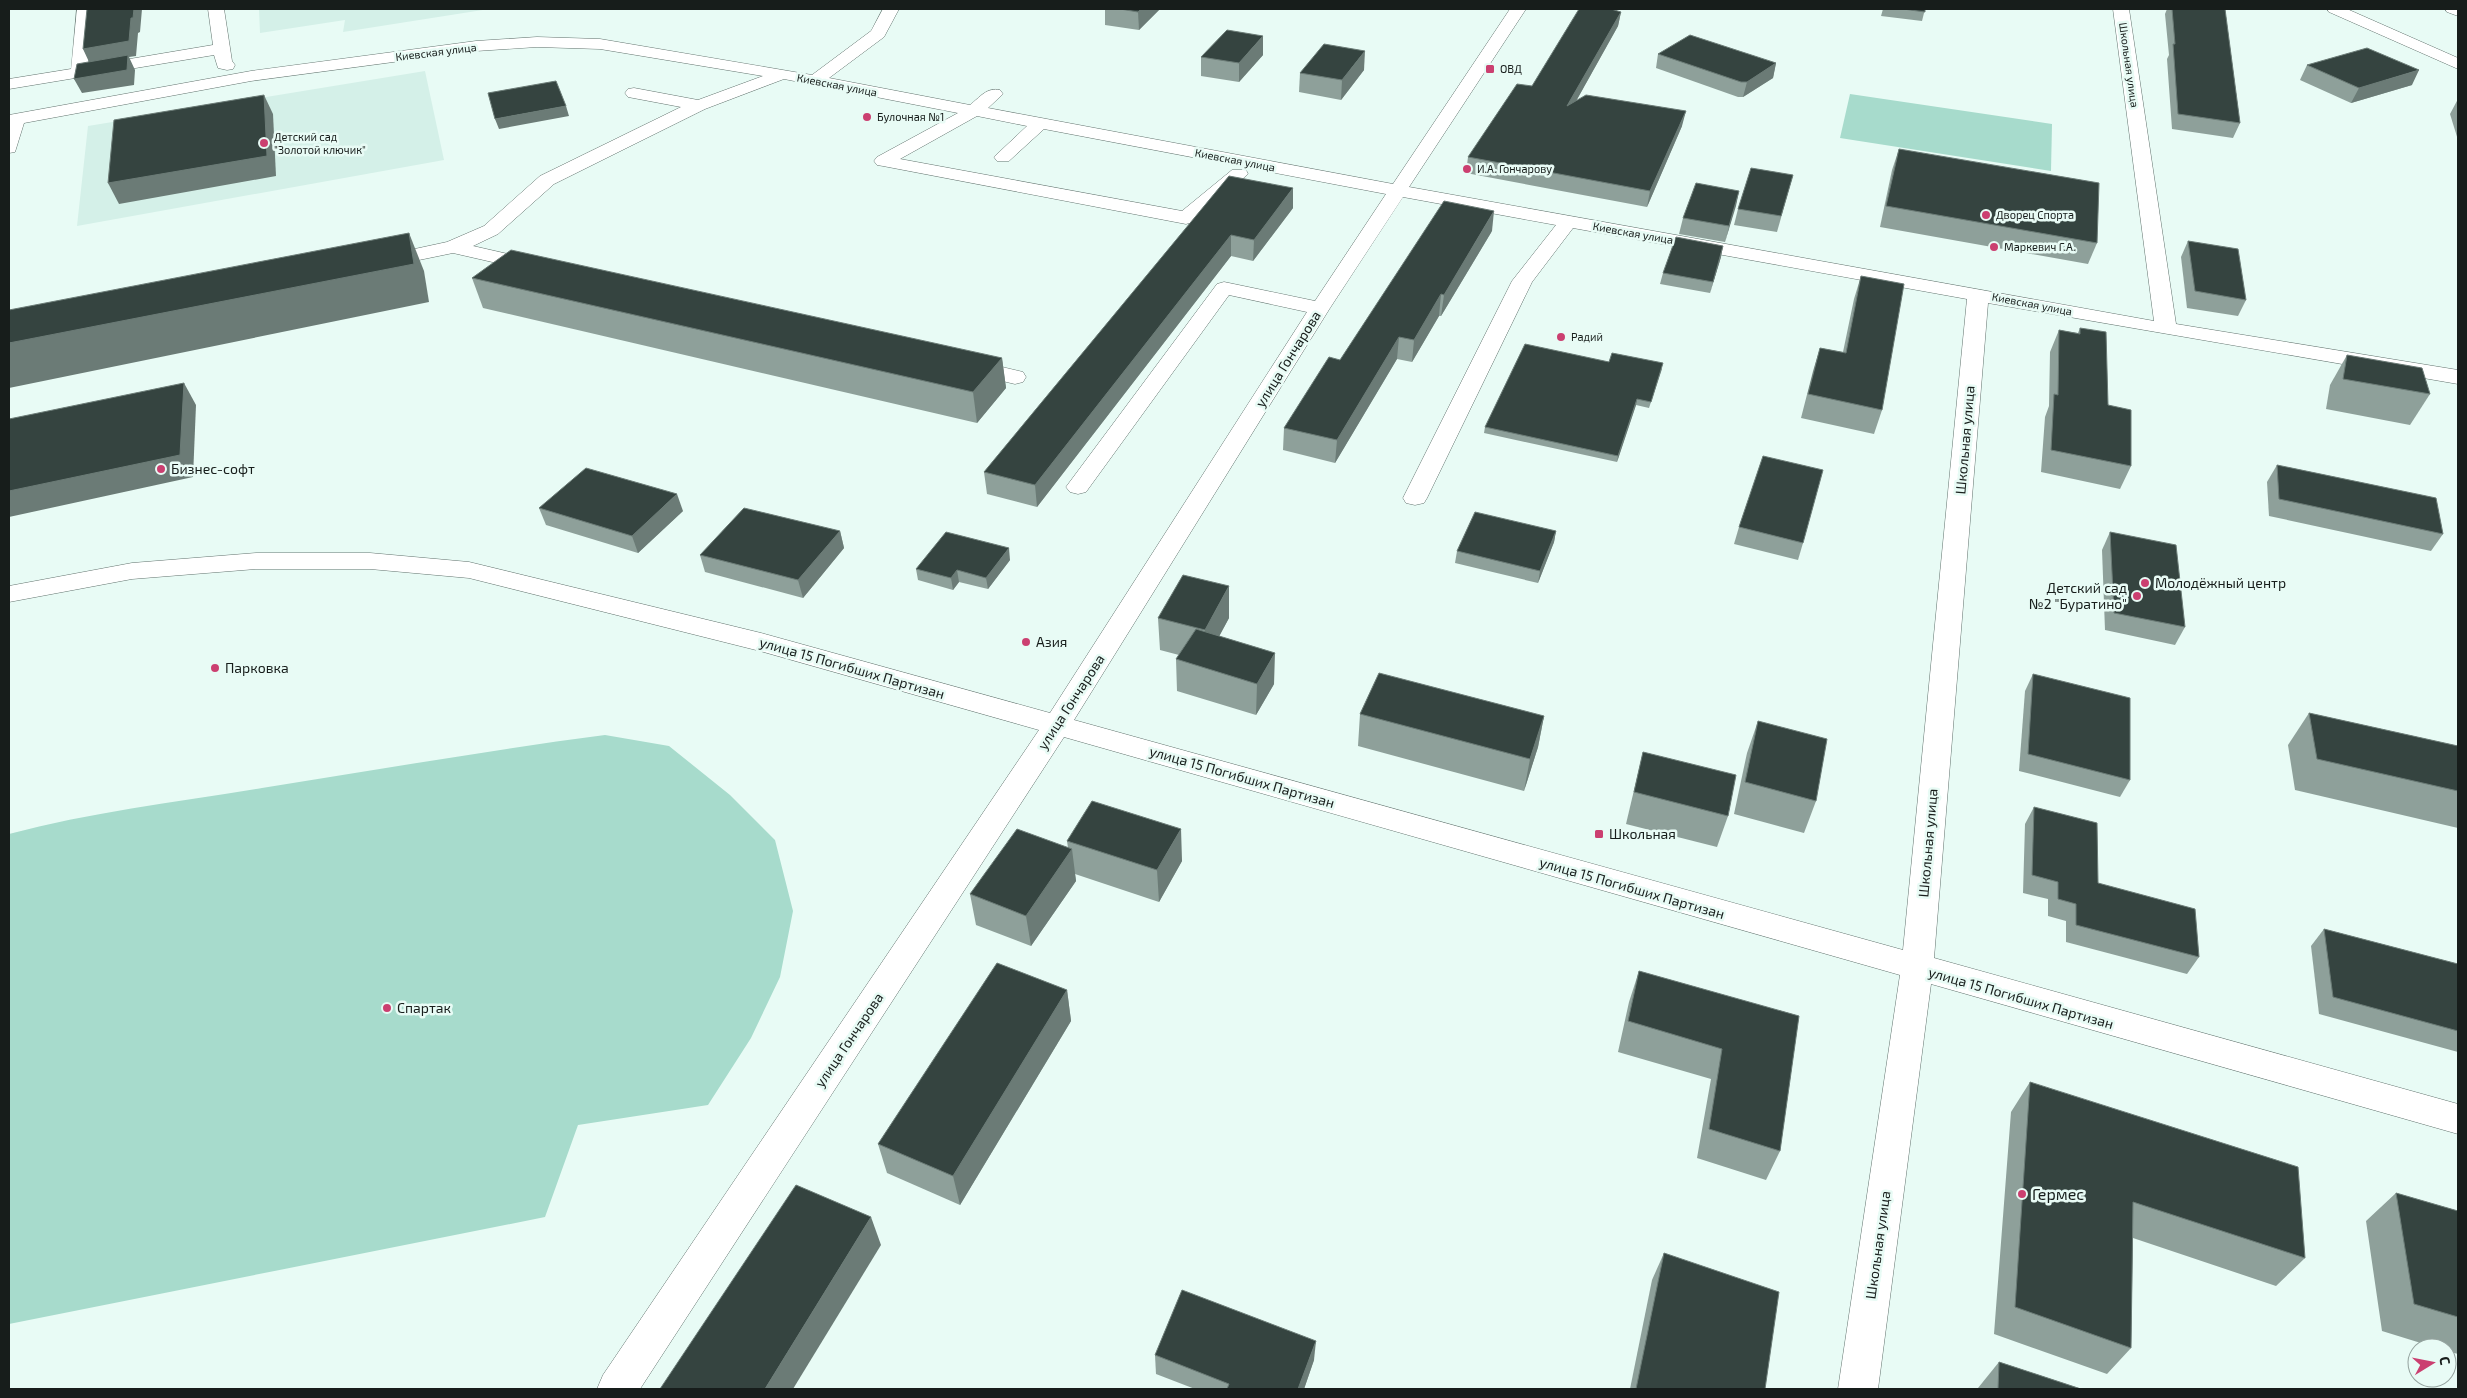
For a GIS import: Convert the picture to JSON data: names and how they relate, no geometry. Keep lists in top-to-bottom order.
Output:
{
  "streets": {
    "street": [
      "Киевская улица",
      "Школьная улица",
      "улица Гончарова",
      "улица 15 Погибших Партизан"
    ]
  },
  "crossings": [
    ["Киевская улица", "Школьная улица"],
    ["Киевская улица", "улица Гончарова"],
    ["Школьная улица", "улица 15 Погибших Партизан"],
    ["улица Гончарова", "улица 15 Погибших Партизан"]
  ],
  "places": {
    "transit": ["ОВД", "Школьная"],
    "other": [
      "Булочная №1",
      "Детский сад \"Золотой ключик\"",
      "И.А. Гончарову",
      "Дворец Спорта",
      "Маркевич Г.А.",
      "Радий",
      "Бизнес-софт",
      "Молодёжный центр",
      "Детский сад №2 \"Буратино\"",
      "Азия",
      "Парковка",
      "Спартак",
      "Гермес"
    ]
  },
  "north": "right"
}
